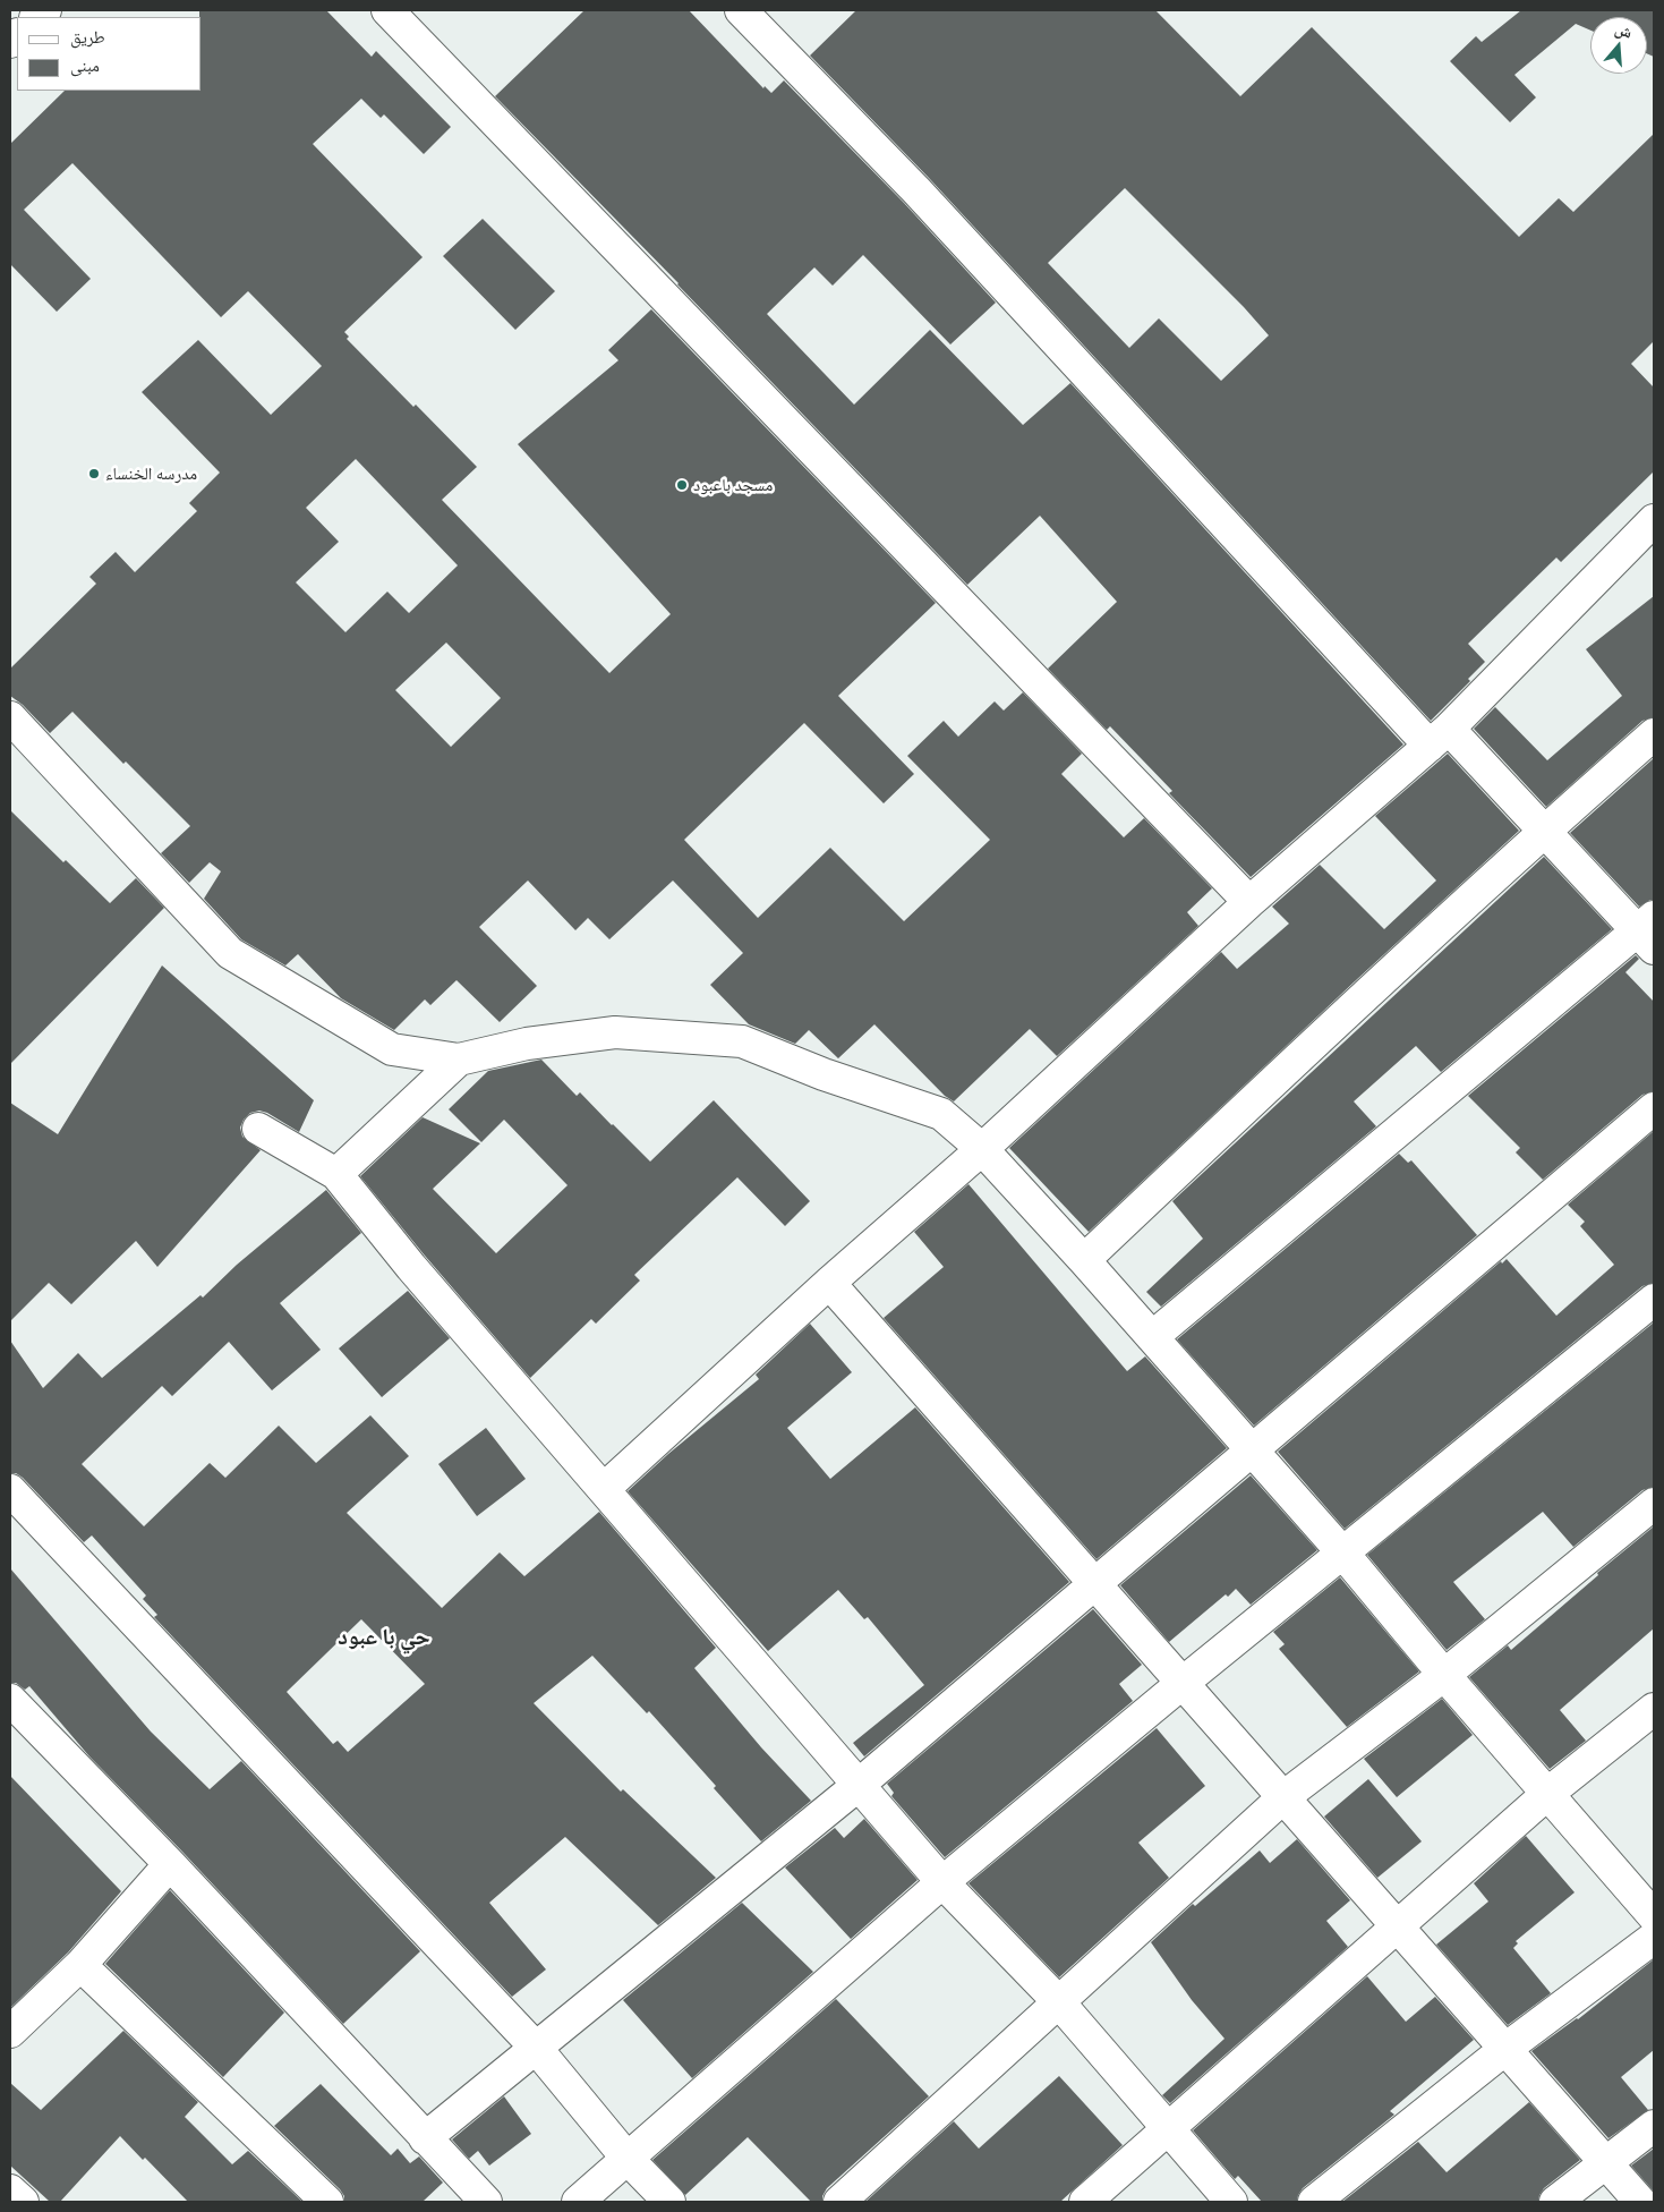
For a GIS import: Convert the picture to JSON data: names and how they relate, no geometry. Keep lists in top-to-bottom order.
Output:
{
  "districts": ["حي با عبود"],
  "places": ["مدرسه الخنساء", "مسجد باعبود"],
  "legend": ["طريق", "مبنى"],
  "north": "top"
}
